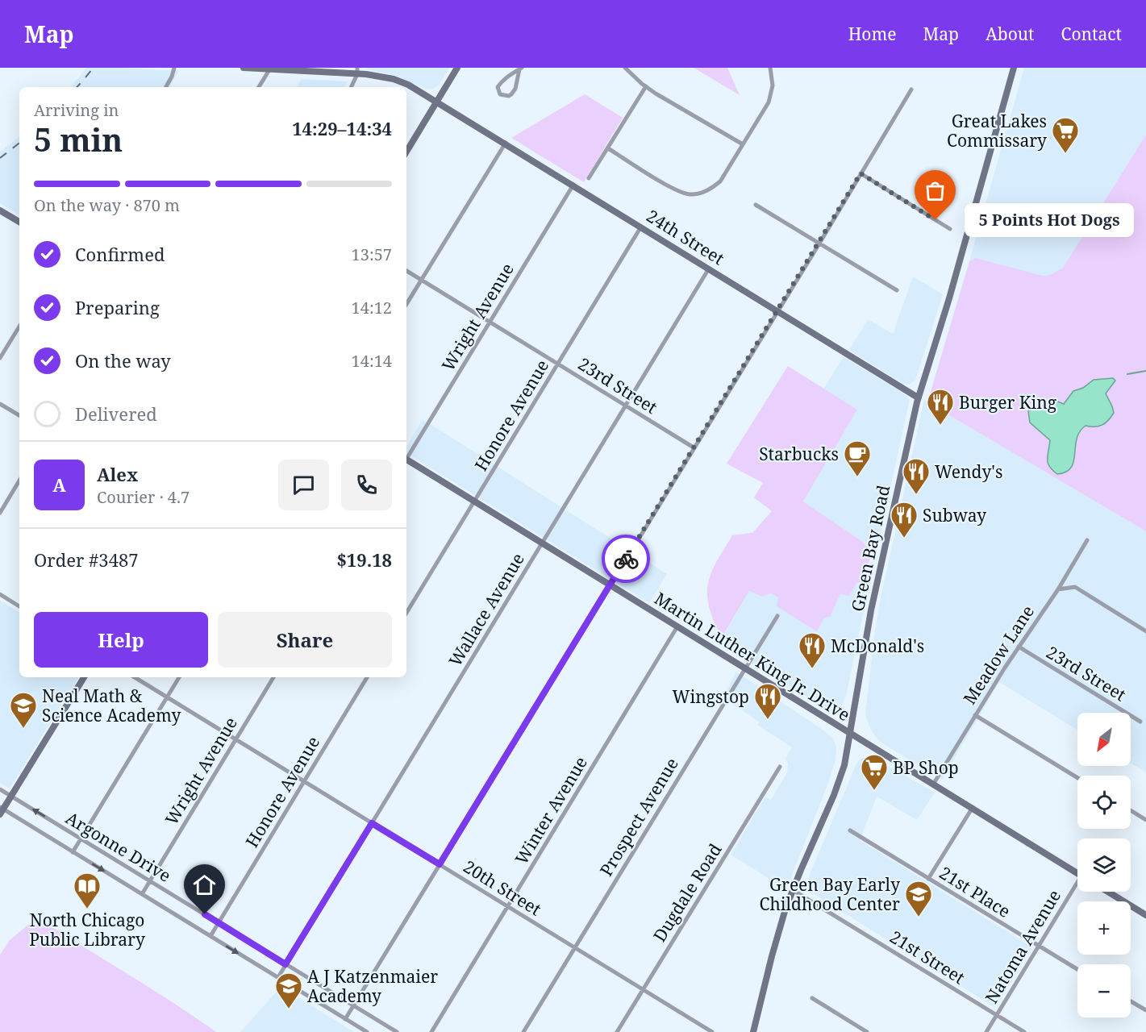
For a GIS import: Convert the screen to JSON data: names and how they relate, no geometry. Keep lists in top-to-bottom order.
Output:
{
  "streets": {
    "street": [
      "24th Street",
      "Wright Avenue",
      "23rd Street",
      "Honore Avenue",
      "Green Bay Road",
      "Wallace Avenue",
      "Meadow Lane",
      "Martin Luther King Jr. Drive",
      "Winter Avenue",
      "Prospect Avenue",
      "Argonne Drive",
      "20th Street",
      "21st Place",
      "Dugdale Road",
      "Natoma Avenue",
      "21st Street"
    ]
  },
  "crossings": [
    ["24th Street", "Wright Avenue"],
    ["24th Street", "Honore Avenue"],
    ["24th Street", "Green Bay Road"],
    ["24th Street", "Wallace Avenue"],
    ["Wright Avenue", "23rd Street"],
    ["Wright Avenue", "Argonne Drive"],
    ["Wright Avenue", "20th Street"],
    ["23rd Street", "Honore Avenue"],
    ["23rd Street", "Wallace Avenue"],
    ["23rd Street", "Meadow Lane"],
    ["Honore Avenue", "Martin Luther King Jr. Drive"],
    ["Honore Avenue", "Argonne Drive"],
    ["Honore Avenue", "20th Street"],
    ["Green Bay Road", "Martin Luther King Jr. Drive"],
    ["Green Bay Road", "21st Street"],
    ["Wallace Avenue", "Martin Luther King Jr. Drive"],
    ["Wallace Avenue", "Argonne Drive"],
    ["Wallace Avenue", "20th Street"],
    ["Meadow Lane", "Martin Luther King Jr. Drive"],
    ["Martin Luther King Jr. Drive", "Winter Avenue"],
    ["Martin Luther King Jr. Drive", "Prospect Avenue"],
    ["Winter Avenue", "20th Street"],
    ["Prospect Avenue", "20th Street"],
    ["20th Street", "Dugdale Road"],
    ["21st Place", "Natoma Avenue"],
    ["Natoma Avenue", "21st Street"]
  ],
  "places": {
    "supermarket": ["Great Lakes Commissary", "BP Shop"],
    "other": ["5 Points Hot Dogs"],
    "restaurant": [
      "Burger King",
      "Wendy's",
      "Subway",
      "McDonald's",
      "Wingstop"
    ],
    "cafe": ["Starbucks"],
    "school or university": ["Neal Math & Science Academy", "Green Bay Early Childhood Center", "A J Katzenmaier Academy"],
    "library": ["North Chicago Public Library"]
  },
  "north": "bottom left",
  "page": {
    "header": "Map",
    "nav": [
      "Home",
      "Map",
      "About",
      "Contact"
    ],
    "heading": ["5 min", "Arriving in", "14:29–14:34"],
    "panel": [
      "Alex",
      "Courier · 4.7",
      "Order #3487",
      "$19.18"
    ],
    "bar": "On the way · 870 m",
    "bubble": "5 Points Hot Dogs",
    "list": [
      ["Confirmed", "13:57"],
      ["Preparing", "14:12"],
      ["On the way", "14:14"],
      "Delivered"
    ],
    "round": "A",
    "buttons": ["Help", "Share"],
    "map_buttons": ["+", "−"]
  }
}
